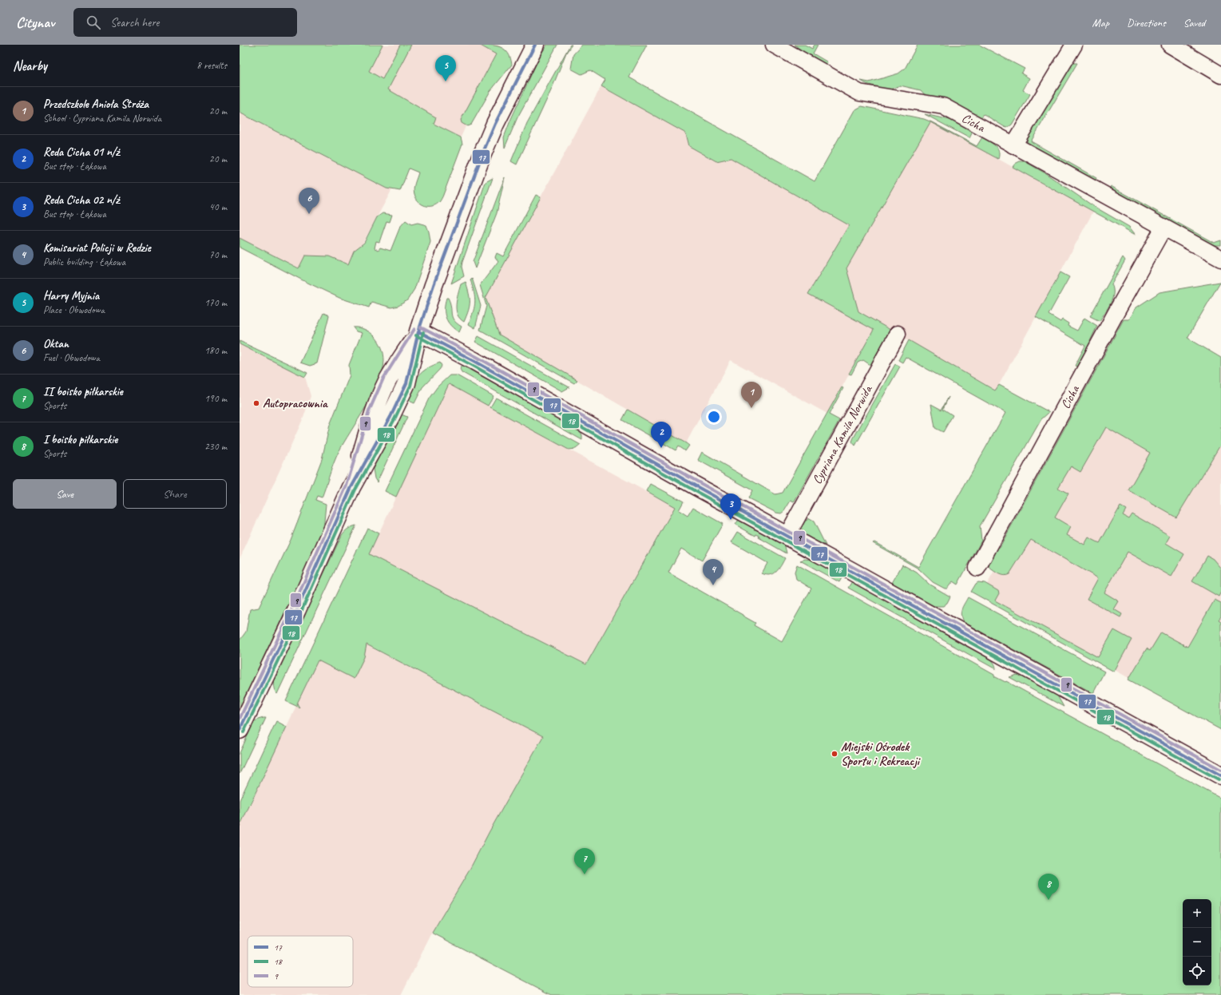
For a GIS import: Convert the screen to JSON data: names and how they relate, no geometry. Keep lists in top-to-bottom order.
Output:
{
  "streets": {
    "street": ["Cicha", "Cypriana Kamila Norwida"]
  },
  "places": ["Autopracownia", "Miejski Ośrodek Sportu i Rekreacji"],
  "lines": ["transit line 17", "transit line 9", "transit line 18"],
  "legend": ["17", "18", "9"],
  "page": {
    "header": "Citynav",
    "search": "Search here",
    "nav": ["Map", "Directions", "Saved"],
    "heading": ["Nearby", "8 results"],
    "pins": [
      "5",
      "6",
      "1",
      "2",
      "3",
      "4",
      "7",
      "8"
    ],
    "list": [
      {
        "mark": "1",
        "name": "Przedszkole Anioła Stróża",
        "note": "School · Cypriana Kamila Norwida",
        "value": "20 m"
      },
      {
        "mark": "2",
        "name": "Reda Cicha 01 n/ż",
        "note": "Bus stop · Łąkowa",
        "value": "20 m"
      },
      {
        "mark": "3",
        "name": "Reda Cicha 02 n/ż",
        "note": "Bus stop · Łąkowa",
        "value": "40 m"
      },
      {
        "mark": "4",
        "name": "Komisariat Policji w Redzie",
        "note": "Public building · Łąkowa",
        "value": "70 m"
      },
      {
        "mark": "5",
        "name": "Harry Myjnia",
        "note": "Place · Obwodowa",
        "value": "170 m"
      },
      {
        "mark": "6",
        "name": "Oktan",
        "note": "Fuel · Obwodowa",
        "value": "180 m"
      },
      {
        "mark": "7",
        "name": "II boisko piłkarskie",
        "note": "Sports",
        "value": "190 m"
      },
      {
        "mark": "8",
        "name": "I boisko piłkarskie",
        "note": "Sports",
        "value": "230 m"
      }
    ],
    "buttons": ["Save", "Share"],
    "map_buttons": ["+", "−"]
  }
}
